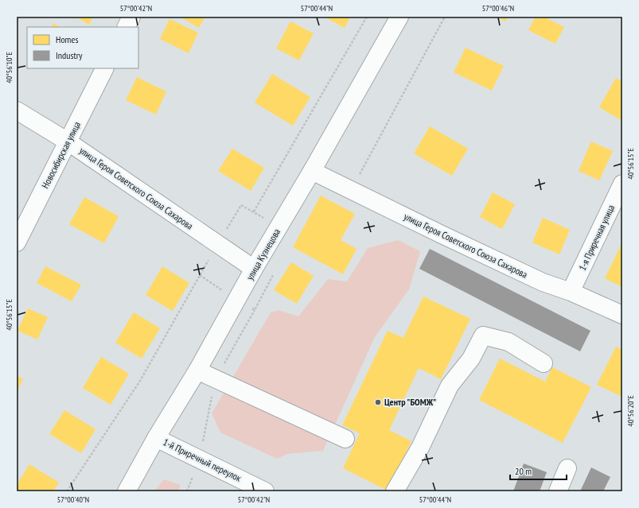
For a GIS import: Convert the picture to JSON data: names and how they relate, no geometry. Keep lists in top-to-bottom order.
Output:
{
  "streets": {
    "street": [
      "Новосибирская улица",
      "улица Героя Советского Союза Сахарова",
      "1-я Приречная улица",
      "улица Кузнецова",
      "1-й Приречный переулок"
    ]
  },
  "crossings": [
    ["Новосибирская улица", "улица Героя Советского Союза Сахарова"],
    ["улица Героя Советского Союза Сахарова", "1-я Приречная улица"],
    ["улица Героя Советского Союза Сахарова", "улица Кузнецова"],
    ["улица Кузнецова", "1-й Приречный переулок"]
  ],
  "places": ["Центр \"БОМЖ\""],
  "legend": ["Homes", "Industry"],
  "scale_bar": "20 m",
  "coordinates": [
    "57°00'42\"N",
    "57°00'44\"N",
    "57°00'46\"N",
    "40°56'10\"E",
    "40°56'15\"E",
    "40°56'20\"E",
    "57°00'40\"N"
  ]
}
